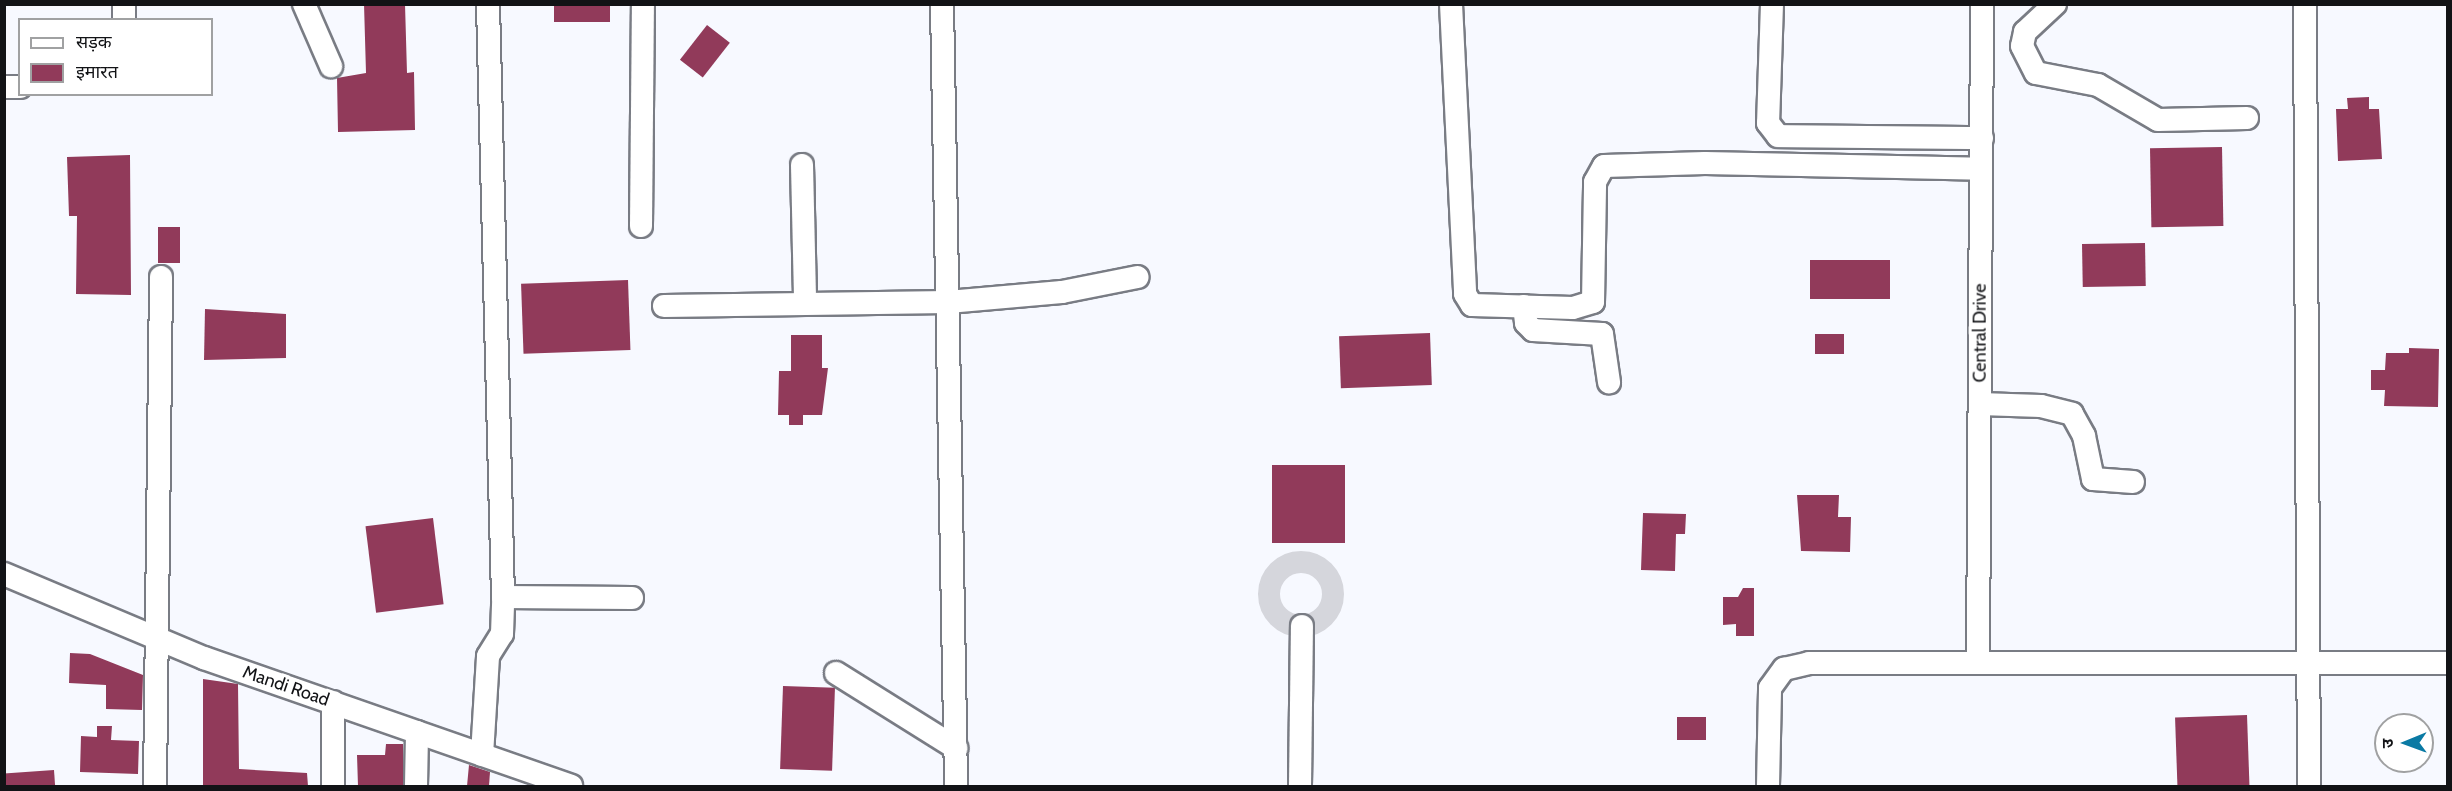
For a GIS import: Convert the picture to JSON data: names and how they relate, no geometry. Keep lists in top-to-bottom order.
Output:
{
  "streets": {
    "street": ["Central Drive", "Mandi Road"]
  },
  "legend": ["सड़क", "इमारत"],
  "north": "left"
}
